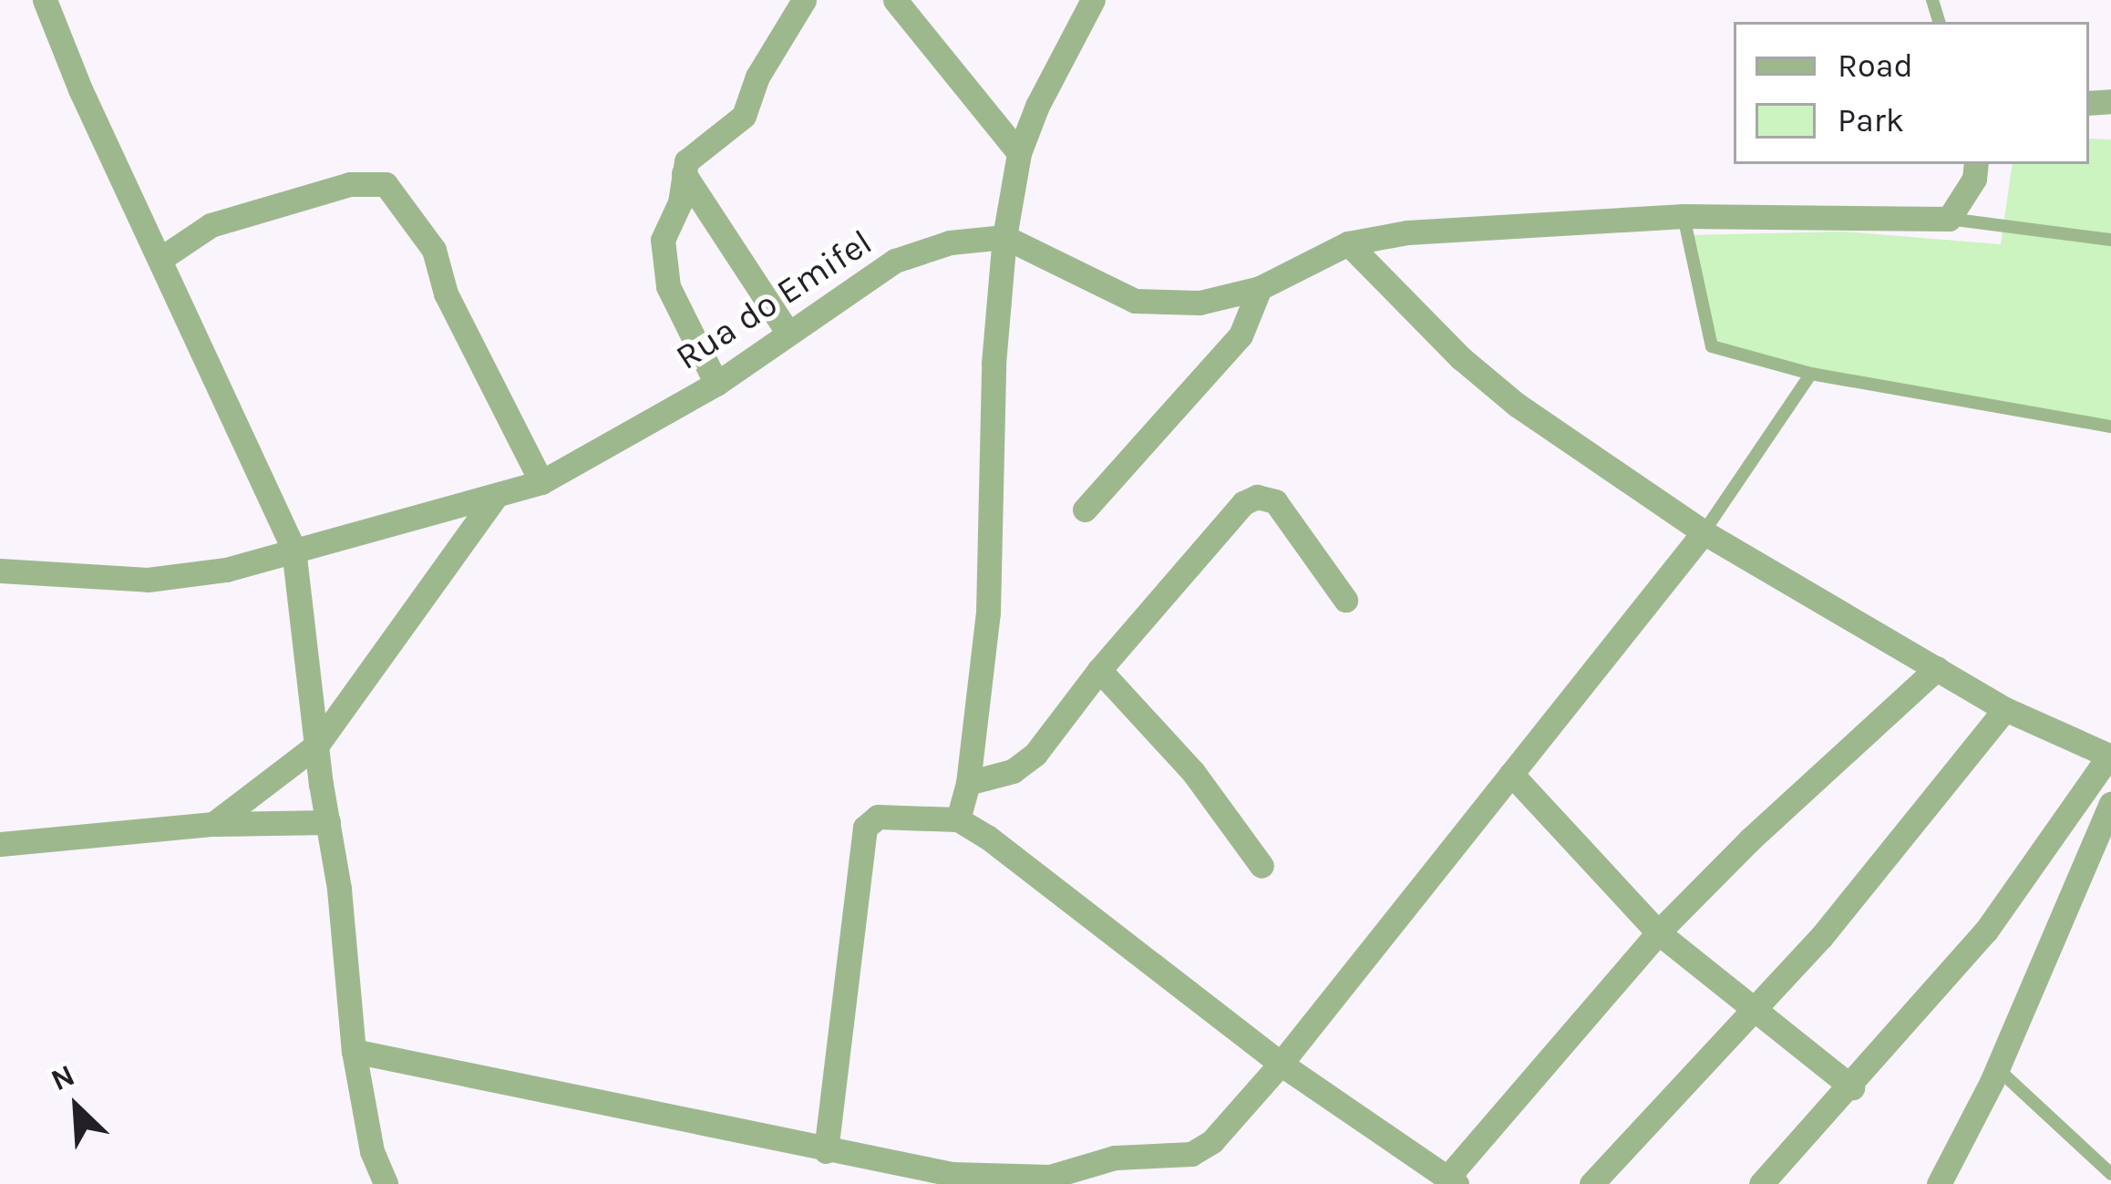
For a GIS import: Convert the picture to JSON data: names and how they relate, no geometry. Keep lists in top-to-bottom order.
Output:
{
  "streets": {
    "street": ["Rua do Emifel"]
  },
  "legend": ["Road", "Park"],
  "north": "top left"
}
